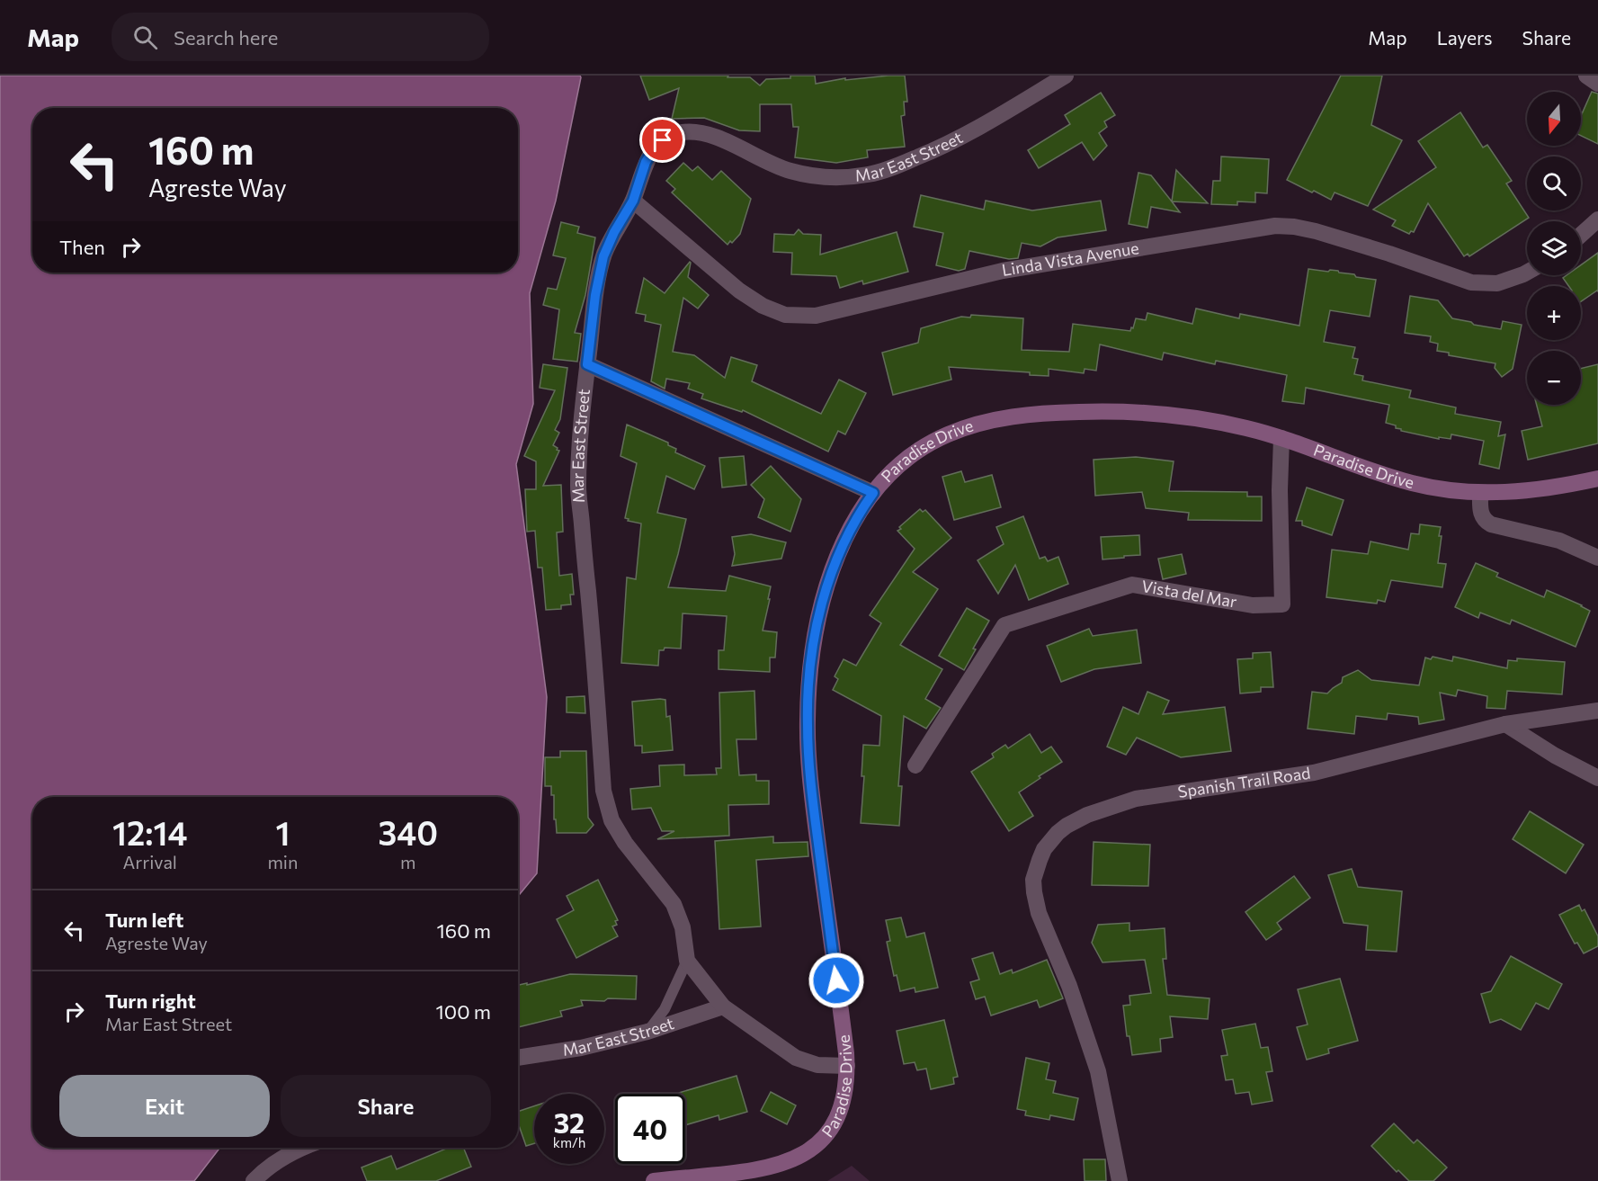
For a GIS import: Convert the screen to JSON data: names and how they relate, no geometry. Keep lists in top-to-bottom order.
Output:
{
  "streets": {
    "street": [
      "Mar East Street",
      "Linda Vista Avenue",
      "Paradise Drive",
      "Vista del Mar",
      "Spanish Trail Road"
    ]
  },
  "crossings": [
    ["Mar East Street", "Linda Vista Avenue"],
    ["Paradise Drive", "Vista del Mar"]
  ],
  "north": "bottom",
  "page": {
    "header": "Map",
    "search": "Search here",
    "nav": ["Map", "Layers", "Share"],
    "map_buttons": ["+", "−"],
    "turn": ["160 m", "Agreste Way"],
    "then": "Then",
    "eta": [
      "12:14",
      "Arrival",
      "1",
      "min",
      "340",
      "m"
    ],
    "list": [
      {
        "name": "Turn left",
        "note": "Agreste Way",
        "value": "160 m"
      },
      {
        "name": "Turn right",
        "note": "Mar East Street",
        "value": "100 m"
      }
    ],
    "buttons": ["Exit", "Share"],
    "speed": "32 km/h",
    "limit": "40"
  }
}
